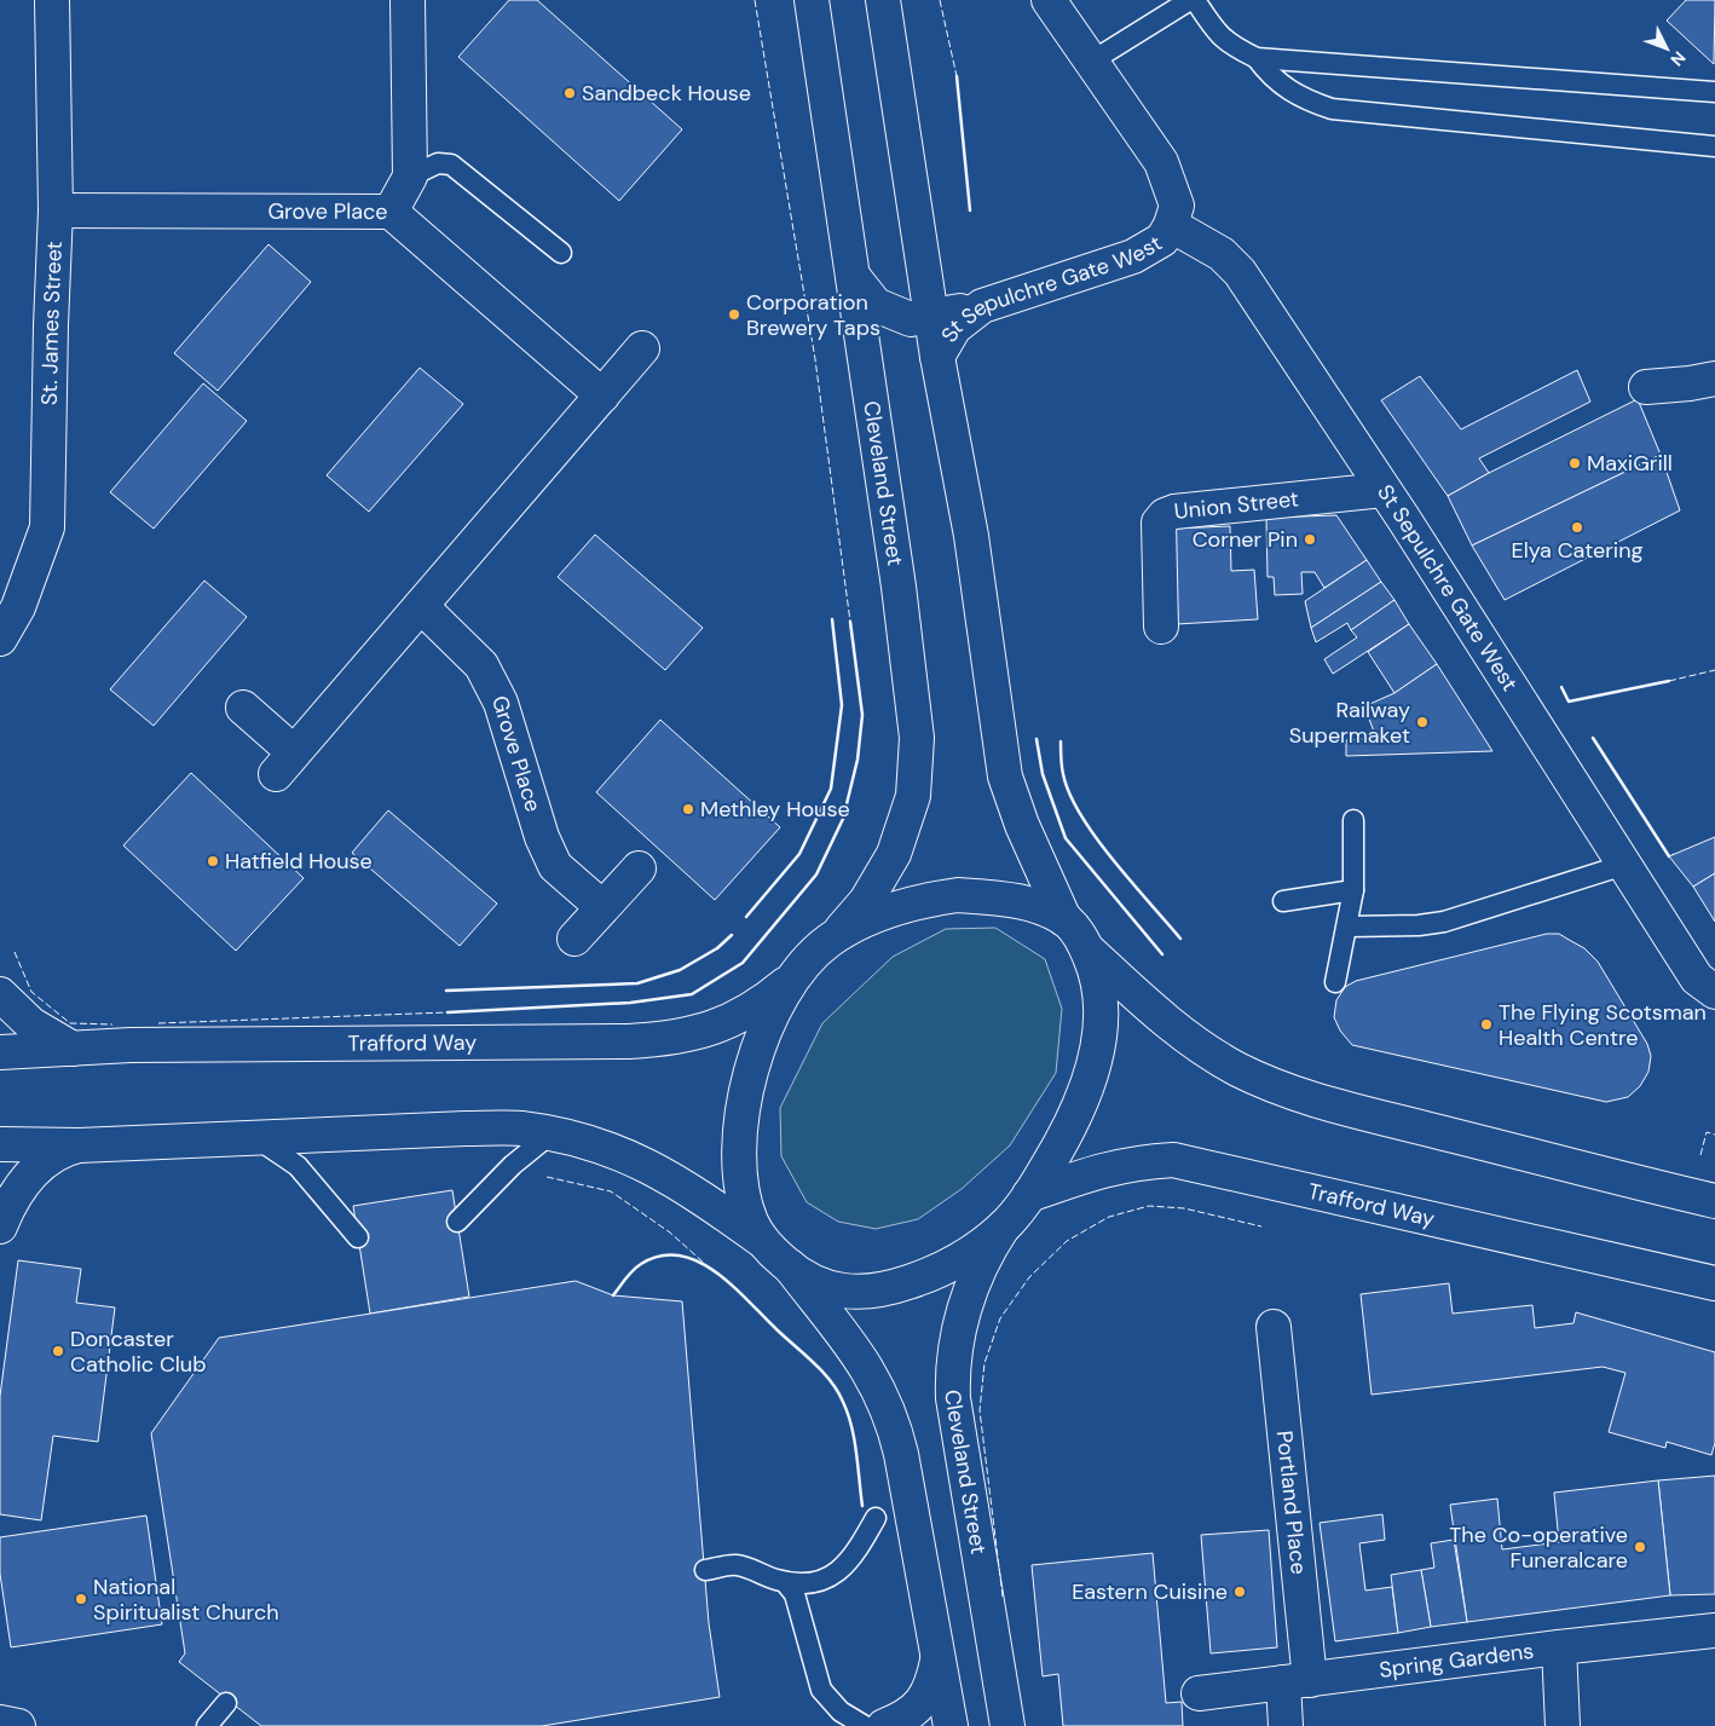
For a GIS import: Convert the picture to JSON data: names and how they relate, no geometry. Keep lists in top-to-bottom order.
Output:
{
  "streets": {
    "main road": [
      "Grove Place",
      "St Sepulchre Gate West",
      "St. James Street",
      "Cleveland Street",
      "Union Street",
      "Trafford Way",
      "Portland Place",
      "Spring Gardens"
    ]
  },
  "crossings": [
    ["Grove Place", "St. James Street"],
    ["St Sepulchre Gate West", "Union Street"],
    ["Portland Place", "Spring Gardens"]
  ],
  "places": [
    "Sandbeck House",
    "Corporation Brewery Taps",
    "MaxiGrill",
    "Elya Catering",
    "Corner Pin",
    "Railway Supermaket",
    "Methley House",
    "Hatfield House",
    "The Flying Scotsman Health Centre",
    "Doncaster Catholic Club",
    "The Co-operative Funeralcare",
    "Eastern Cuisine",
    "National Spiritualist Church"
  ],
  "north": "bottom right"
}
